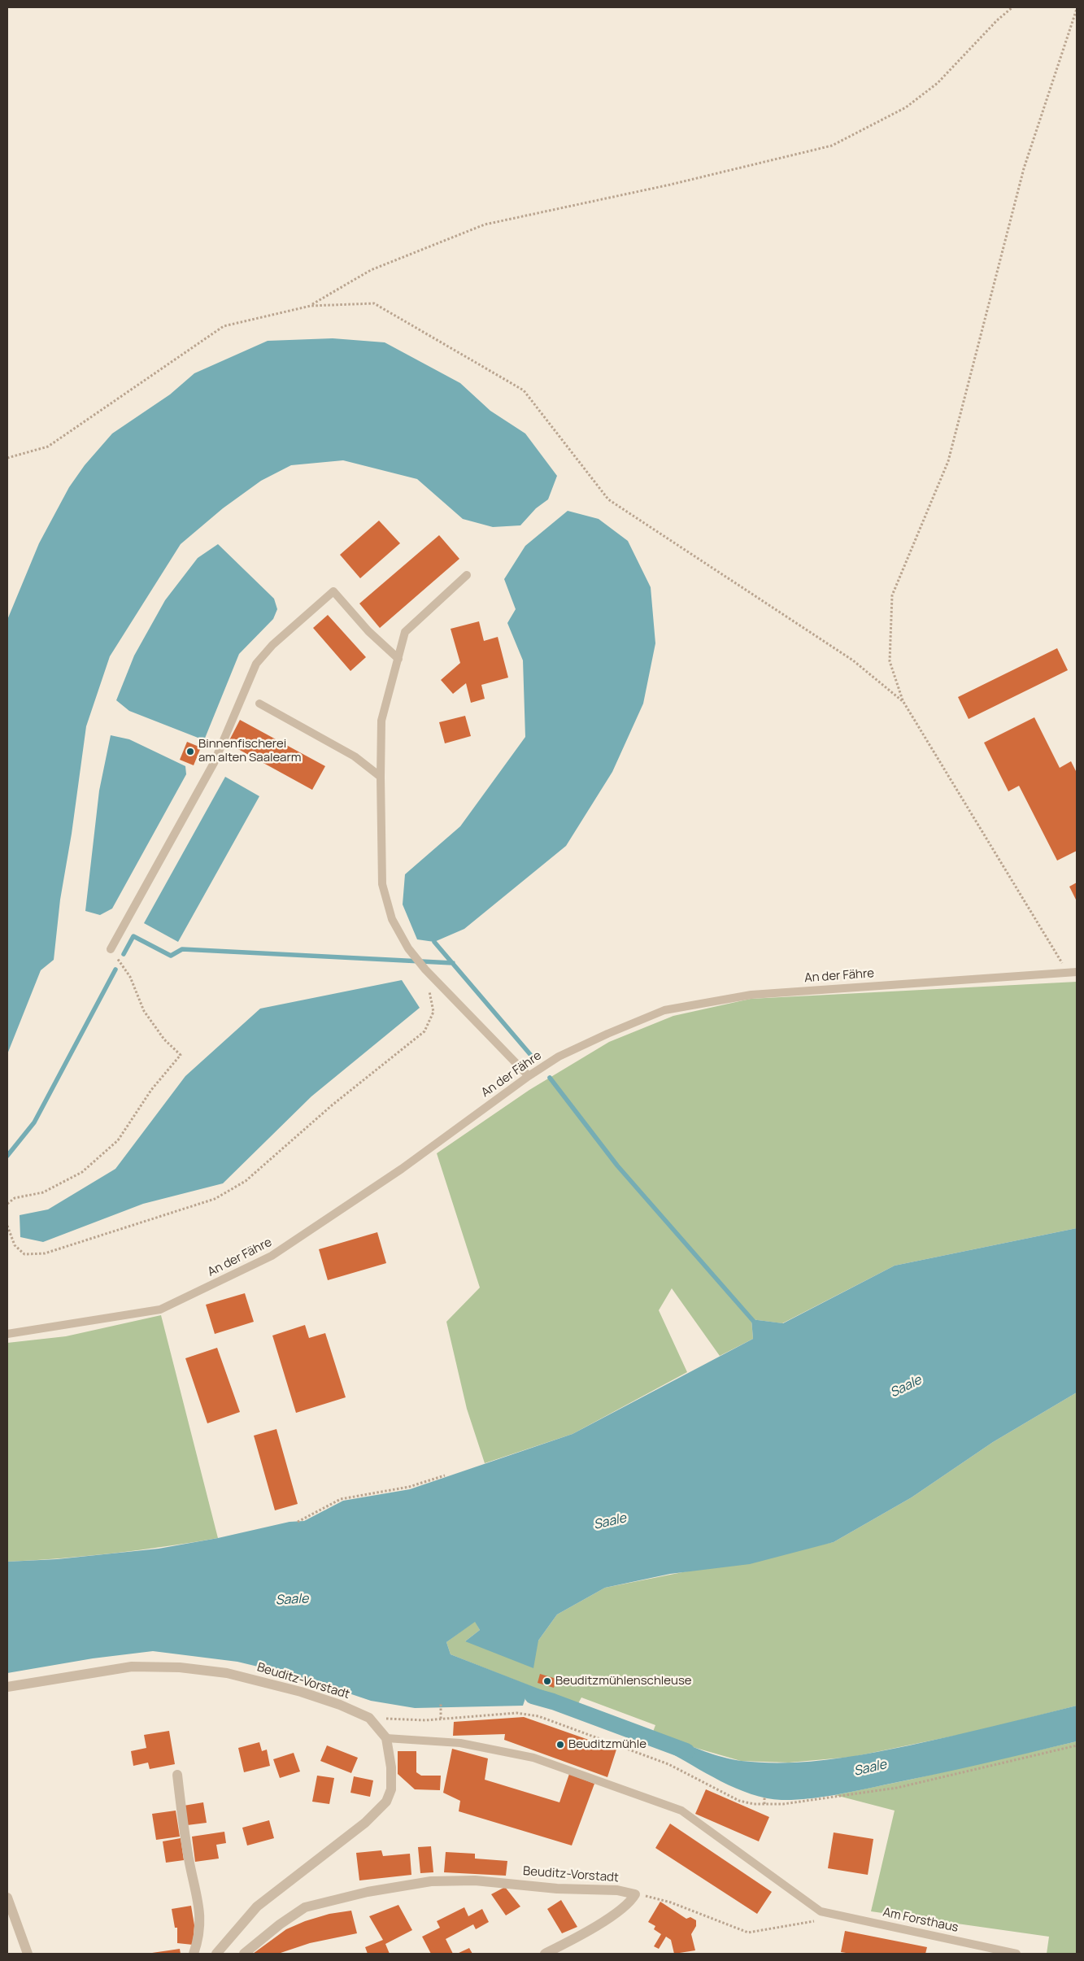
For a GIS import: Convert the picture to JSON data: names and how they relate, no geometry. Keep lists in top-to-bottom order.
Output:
{
  "streets": {
    "street": ["Beuditz-Vorstadt"],
    "lane": ["An der Fähre", "Am Forsthaus"]
  },
  "crossings": [
    ["Beuditz-Vorstadt", "Am Forsthaus"]
  ],
  "water": ["Saale"],
  "places": ["Binnenfischerei am alten Saalearm", "Beuditzmühlenschleuse", "Beuditzmühle"]
}
